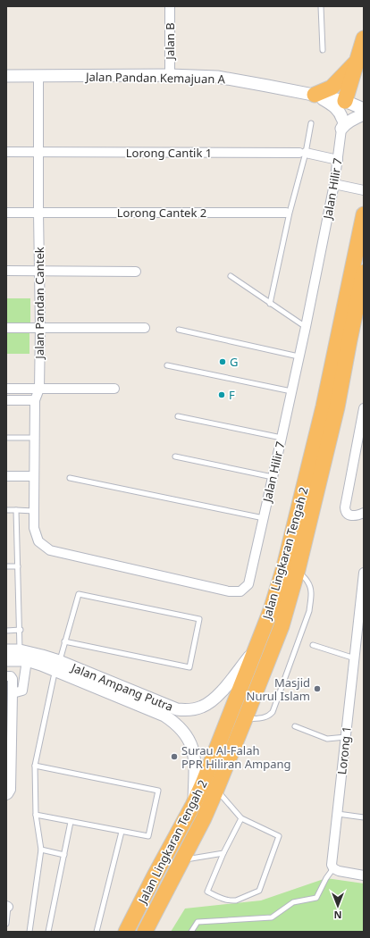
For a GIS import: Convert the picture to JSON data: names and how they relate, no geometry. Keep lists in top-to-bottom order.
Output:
{
  "streets": {
    "highway": ["Jalan Lingkaran Tengah 2"],
    "street": [
      "Jalan B",
      "Jalan Pandan Kemajuan A",
      "Lorong Cantik 1",
      "Jalan Hilir 7",
      "Lorong Cantek 2",
      "Jalan Pandan Cantek",
      "Jalan Ampang Putra",
      "Lorong 1"
    ]
  },
  "crossings": [
    ["Jalan B", "Jalan Pandan Kemajuan A"],
    ["Jalan Pandan Kemajuan A", "Jalan Hilir 7"],
    ["Jalan Pandan Kemajuan A", "Jalan Pandan Cantek"],
    ["Lorong Cantik 1", "Jalan Hilir 7"],
    ["Lorong Cantik 1", "Jalan Pandan Cantek"],
    ["Jalan Hilir 7", "Jalan Pandan Cantek"],
    ["Lorong Cantek 2", "Jalan Pandan Cantek"],
    ["Jalan Lingkaran Tengah 2", "Jalan Ampang Putra"]
  ],
  "places": [
    "G",
    "F",
    "Masjid Nurul Islam",
    "Surau Al-Falah PPR Hiliran Ampang"
  ],
  "north": "bottom"
}
